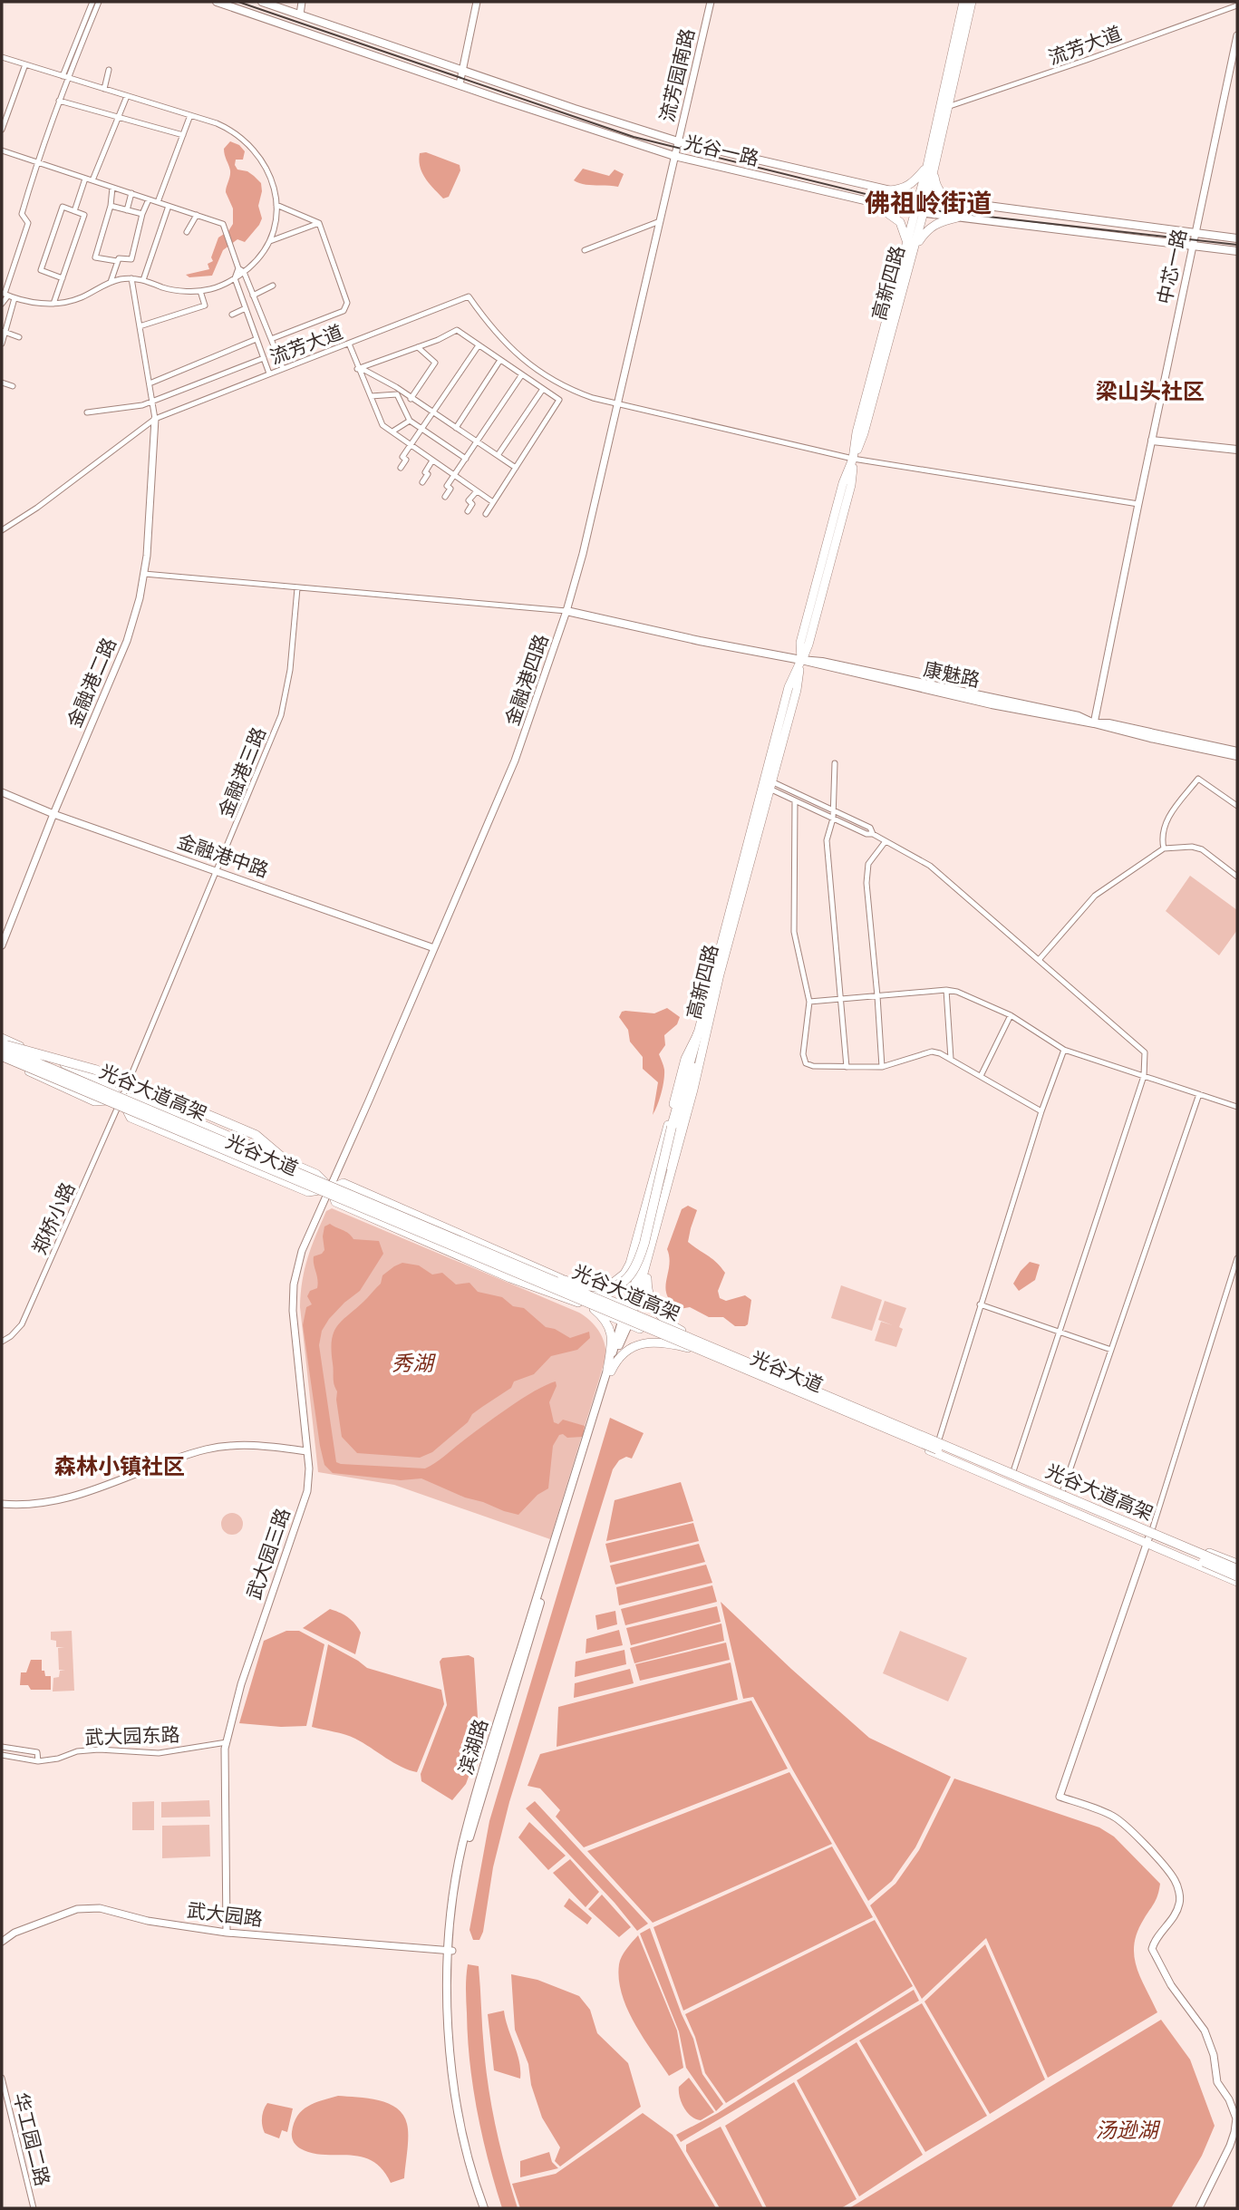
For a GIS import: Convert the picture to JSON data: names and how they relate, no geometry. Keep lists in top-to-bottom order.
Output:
{
  "streets": {
    "highway": ["光谷大道高架"],
    "main road": [
      "光谷一路",
      "高新四路",
      "康魅路",
      "光谷大道",
      "滨湖路"
    ],
    "street": [
      "流芳大道",
      "流芳园南路",
      "中芯一路",
      "金融港四路",
      "金融港二路",
      "金融港三路",
      "金融港中路",
      "郑桥小路",
      "武大园三路",
      "武大园东路",
      "武大园路",
      "华工园二路"
    ]
  },
  "crossings": [
    ["流芳大道", "高新四路"],
    ["流芳大道", "金融港四路"],
    ["流芳大道", "金融港二路"],
    ["流芳园南路", "光谷一路"],
    ["流芳园南路", "金融港四路"],
    ["光谷一路", "中芯一路"],
    ["光谷一路", "高新四路"],
    ["光谷一路", "金融港四路"],
    ["中芯一路", "康魅路"],
    ["高新四路", "康魅路"],
    ["高新四路", "光谷大道"],
    ["高新四路", "滨湖路"],
    ["康魅路", "金融港四路"],
    ["金融港四路", "金融港中路"],
    ["金融港四路", "光谷大道"],
    ["金融港四路", "武大园三路"],
    ["金融港二路", "金融港中路"],
    ["金融港三路", "金融港中路"],
    ["金融港三路", "光谷大道"],
    ["金融港三路", "郑桥小路"],
    ["光谷大道", "郑桥小路"],
    ["光谷大道", "武大园三路"],
    ["光谷大道", "滨湖路"],
    ["武大园三路", "武大园东路"],
    ["武大园三路", "武大园路"],
    ["滨湖路", "武大园路"]
  ],
  "districts": ["佛祖岭街道", "梁山头社区", "森林小镇社区"],
  "water": ["秀湖", "汤逊湖"]
}
